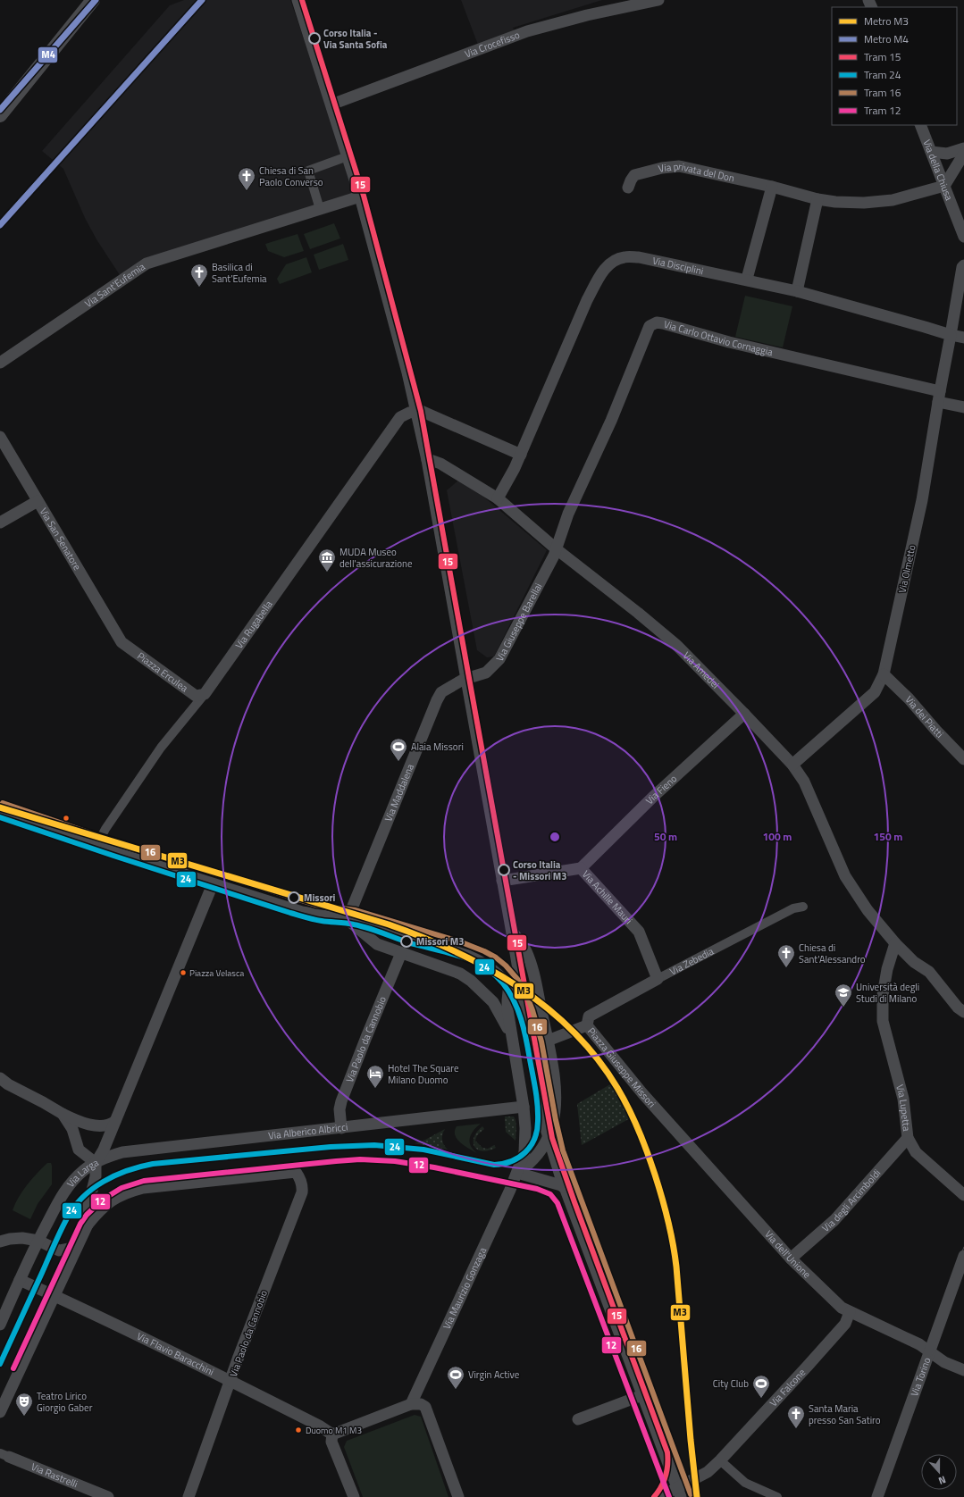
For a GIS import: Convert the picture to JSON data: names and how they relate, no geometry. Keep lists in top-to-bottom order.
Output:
{
  "streets": {
    "street": [
      "Via Crocefisso",
      "Via della Chiusa",
      "Via privata del Don",
      "Via Disciplini",
      "Via Sant'Eufemia",
      "Via Carlo Ottavio Cornaggia",
      "Via San Senatore",
      "Via Olmetto",
      "Via Giuseppe Barellai",
      "Via Rugabella",
      "Via Amedei",
      "Piazza Erculea",
      "Via dei Piatti",
      "Via Fieno",
      "Via Maddalena",
      "Via Achille Mauri",
      "Via Zebedia",
      "Via Paolo da Cannobio",
      "Piazza Giuseppe Missori",
      "Via Lupetta",
      "Via Alberico Albricci",
      "Via Larga",
      "Via degli Arcimboldi",
      "Via dell'Unione",
      "Via Maurizio Gonzaga",
      "Via Flavio Baracchini",
      "Via Torino",
      "Via Falcone",
      "Via Rastrelli"
    ]
  },
  "crossings": [
    ["Via della Chiusa", "Via privata del Don"],
    ["Via Disciplini", "Via Olmetto"],
    ["Via Disciplini", "Via Amedei"],
    ["Via Carlo Ottavio Cornaggia", "Via Olmetto"],
    ["Via Carlo Ottavio Cornaggia", "Via Giuseppe Barellai"],
    ["Via Carlo Ottavio Cornaggia", "Via Amedei"],
    ["Via San Senatore", "Piazza Erculea"],
    ["Via Olmetto", "Via Amedei"],
    ["Via Olmetto", "Via dei Piatti"],
    ["Via Giuseppe Barellai", "Via Amedei"],
    ["Via Giuseppe Barellai", "Via Maddalena"],
    ["Via Rugabella", "Piazza Erculea"],
    ["Via Amedei", "Via Fieno"],
    ["Via Amedei", "Via Lupetta"],
    ["Via Fieno", "Via Achille Mauri"],
    ["Via Achille Mauri", "Via Zebedia"],
    ["Via Zebedia", "Piazza Giuseppe Missori"],
    ["Via Paolo da Cannobio", "Via Alberico Albricci"],
    ["Via Paolo da Cannobio", "Via Larga"],
    ["Via Paolo da Cannobio", "Via Flavio Baracchini"],
    ["Piazza Giuseppe Missori", "Via dell'Unione"],
    ["Via Lupetta", "Via degli Arcimboldi"],
    ["Via Alberico Albricci", "Via Larga"],
    ["Via Larga", "Via Flavio Baracchini"],
    ["Via degli Arcimboldi", "Via dell'Unione"],
    ["Via dell'Unione", "Via Torino"],
    ["Via dell'Unione", "Via Falcone"]
  ],
  "places": {
    "other": [
      "Corso Italia - Via Santa Sofia",
      "Corso Italia - Missori M3",
      "Missori",
      "Missori M3",
      "Piazza Velasca",
      "Duomo M1 M3"
    ],
    "church": [
      "Chiesa di San Paolo Converso",
      "Basilica di Sant’Eufemia",
      "Chiesa di Sant'Alessandro",
      "Santa Maria presso San Satiro"
    ],
    "museum": ["MUDA Museo dell'assicurazione"],
    "sports": ["Alaia Missori", "Virgin Active", "City Club"],
    "school or university": ["Università degli Studi di Milano"],
    "hotel": ["Hotel The Square Milano Duomo"],
    "theatre": ["Teatro Lirico Giorgio Gaber"]
  },
  "lines": [
    "metro line M4",
    "tram line 15",
    "tram line 16",
    "metro line M3",
    "tram line 24",
    "tram line 12"
  ],
  "legend": [
    "Metro M3",
    "Metro M4",
    "Tram 15",
    "Tram 24",
    "Tram 16",
    "Tram 12"
  ],
  "north": "bottom",
  "rings": ["50 m", "100 m", "150 m"]
}
